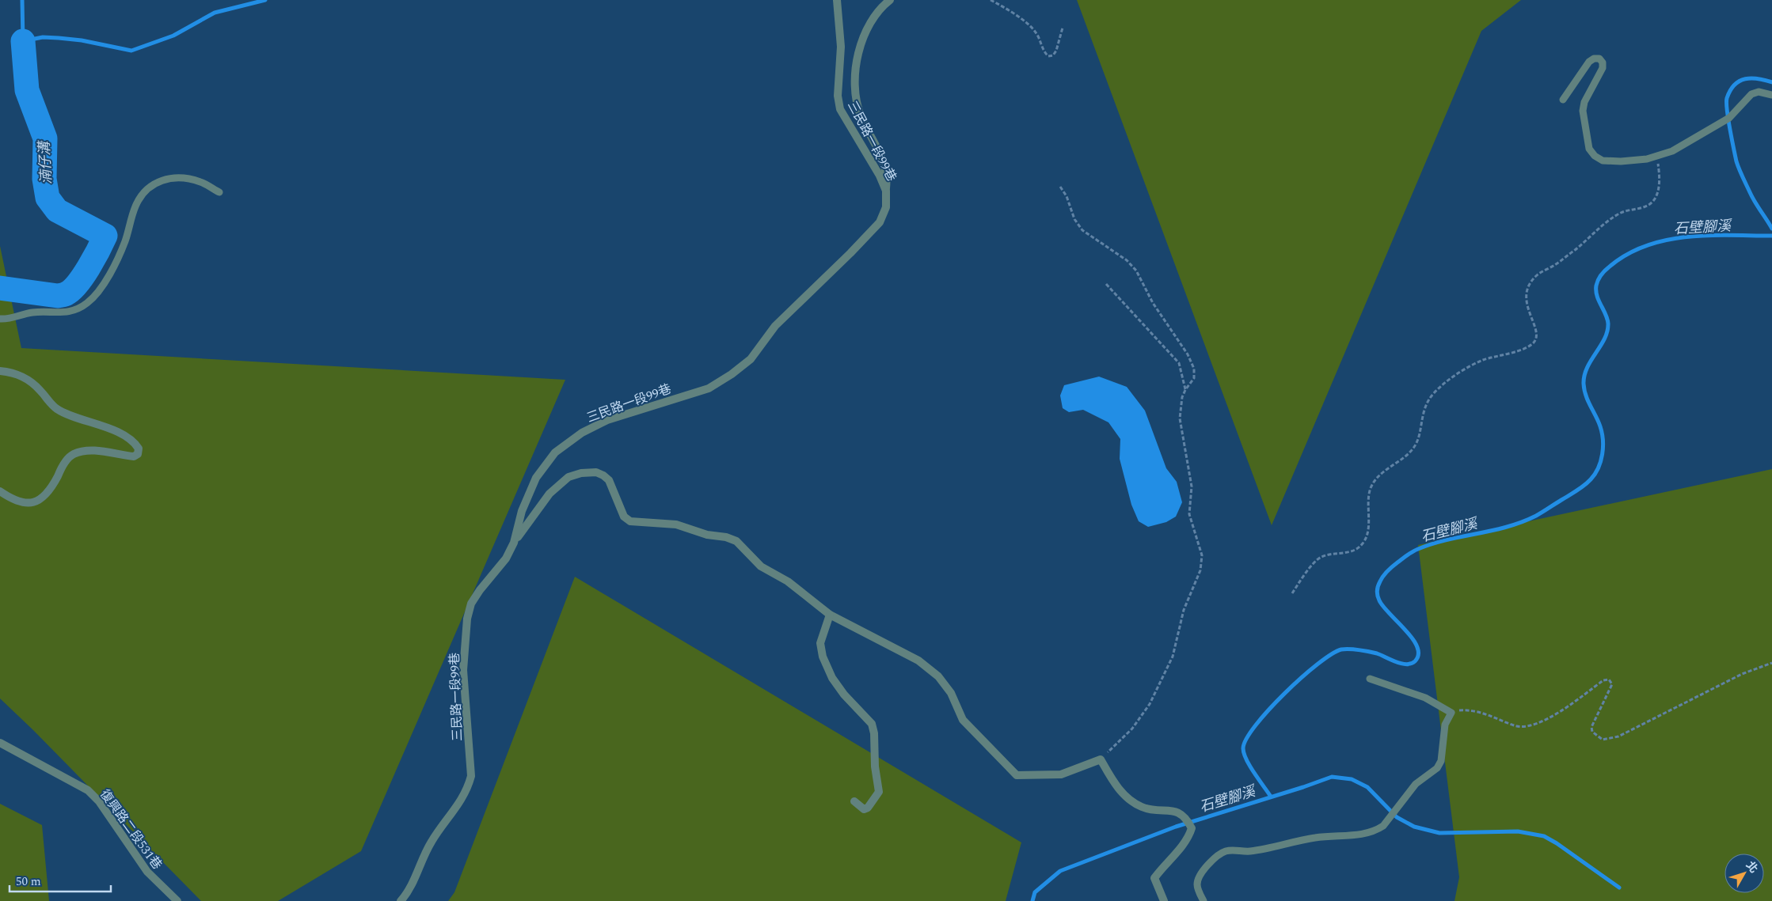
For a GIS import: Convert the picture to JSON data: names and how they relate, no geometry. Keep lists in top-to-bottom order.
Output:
{
  "streets": {
    "street": ["三民路一段99巷", "復興路二段531巷"]
  },
  "water": ["湳仔溝", "石壁腳溪"],
  "scale_bar": "50 m",
  "north": "top right"
}
